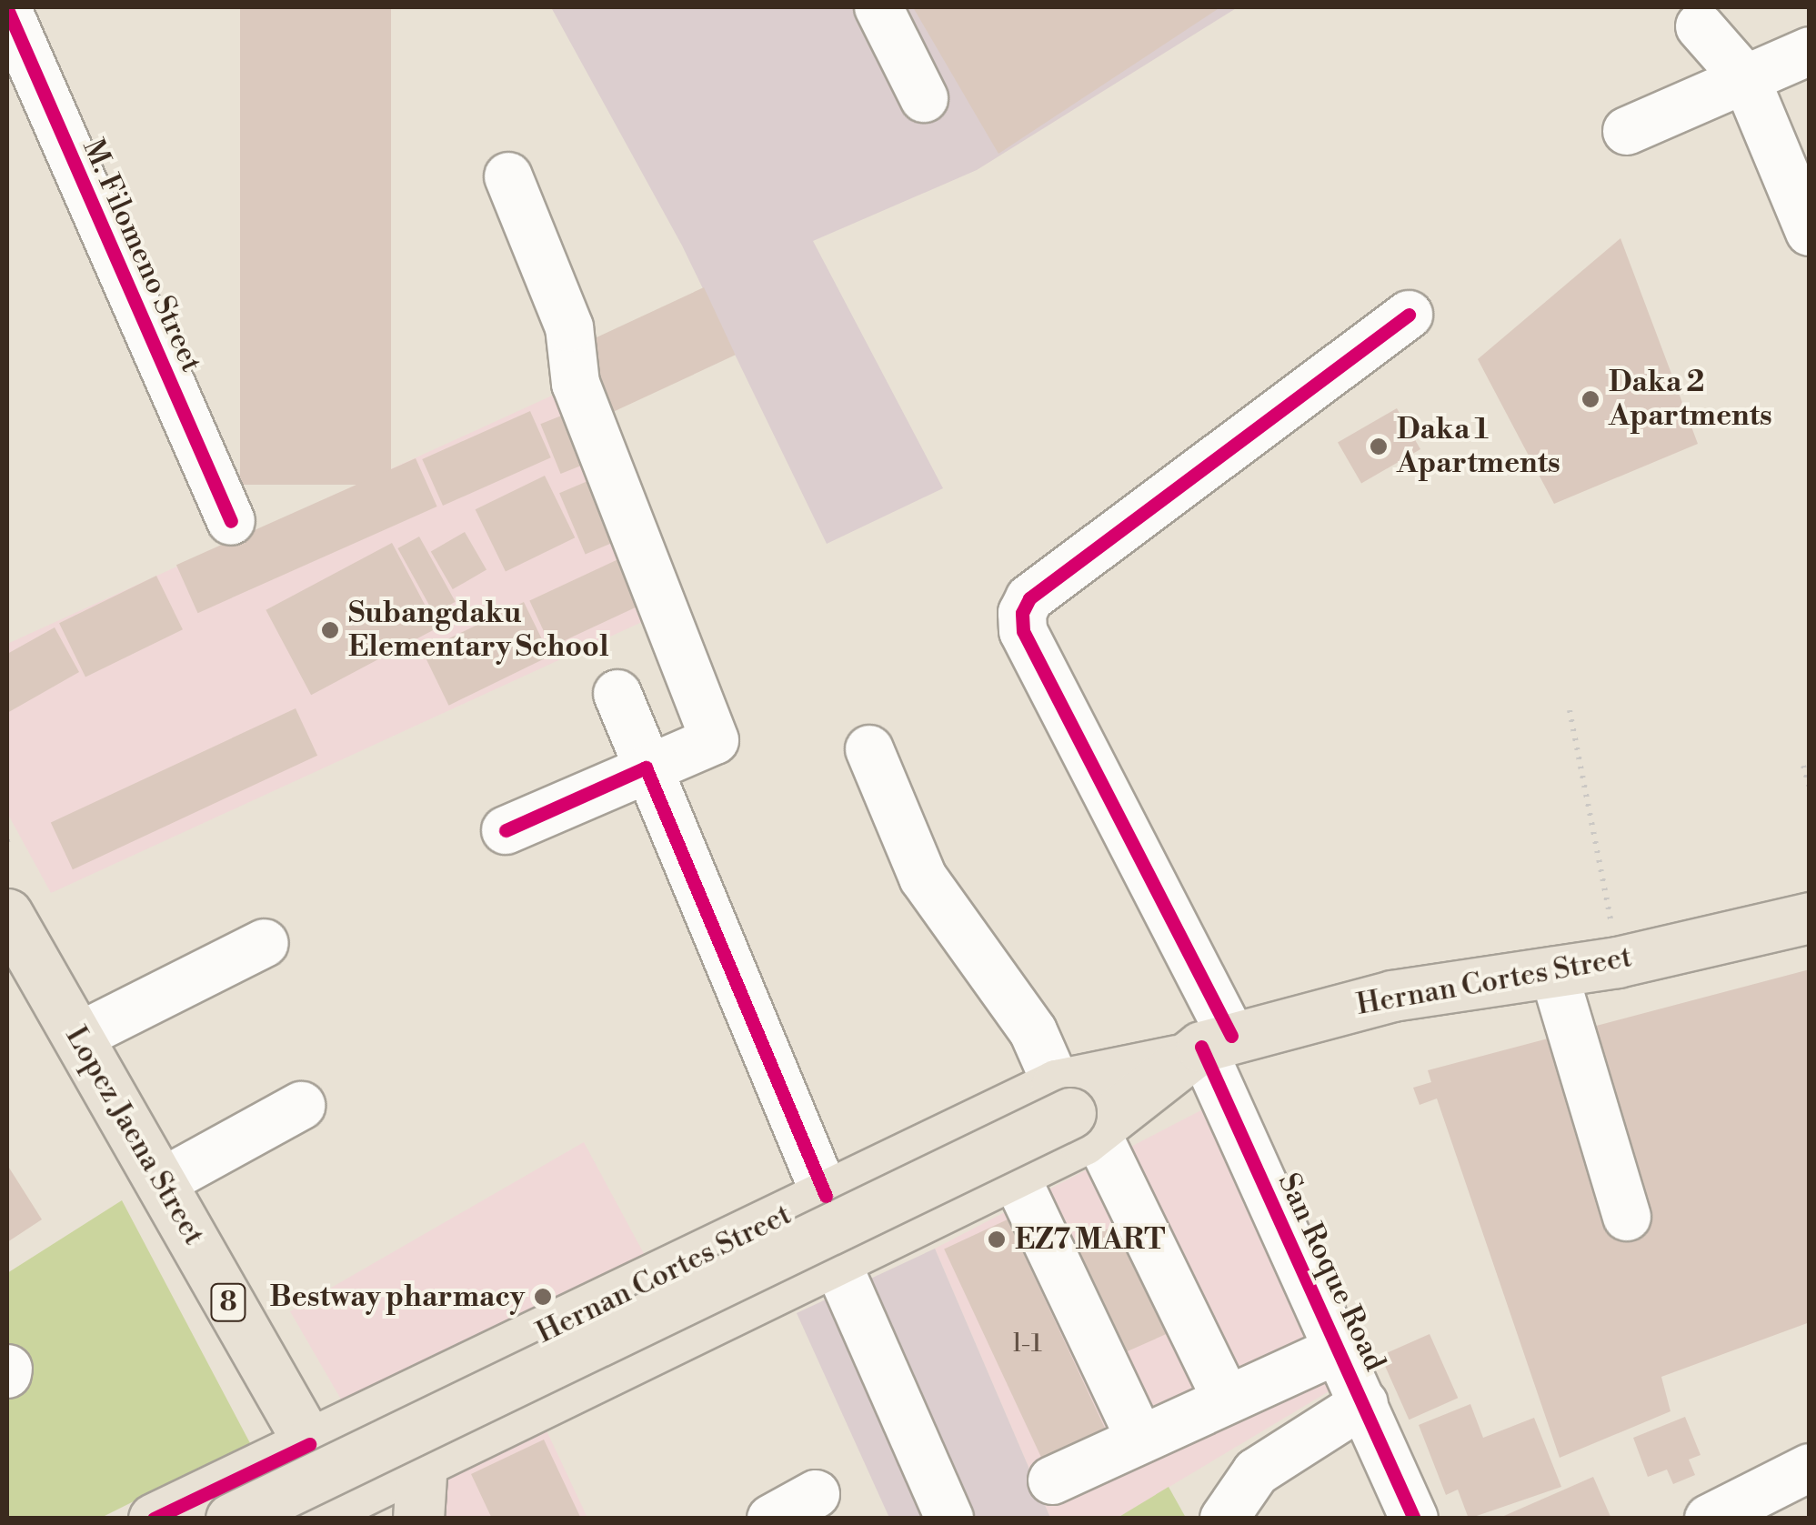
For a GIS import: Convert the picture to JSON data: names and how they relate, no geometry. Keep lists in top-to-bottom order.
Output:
{
  "streets": {
    "main road": ["Hernan Cortes Street", "Lopez Jaena Street", "8"],
    "street": ["M. Filomeno Street", "San Roque Road"]
  },
  "crossings": [
    ["Hernan Cortes Street", "Lopez Jaena Street"],
    ["Hernan Cortes Street", "San Roque Road"]
  ],
  "places": [
    "Daka 2 Apartments",
    "Daka 1 Apartments",
    "Subangdaku Elementary School",
    "EZ7 MART",
    "Bestway pharmacy"
  ],
  "house_numbers": ["l-1"]
}
